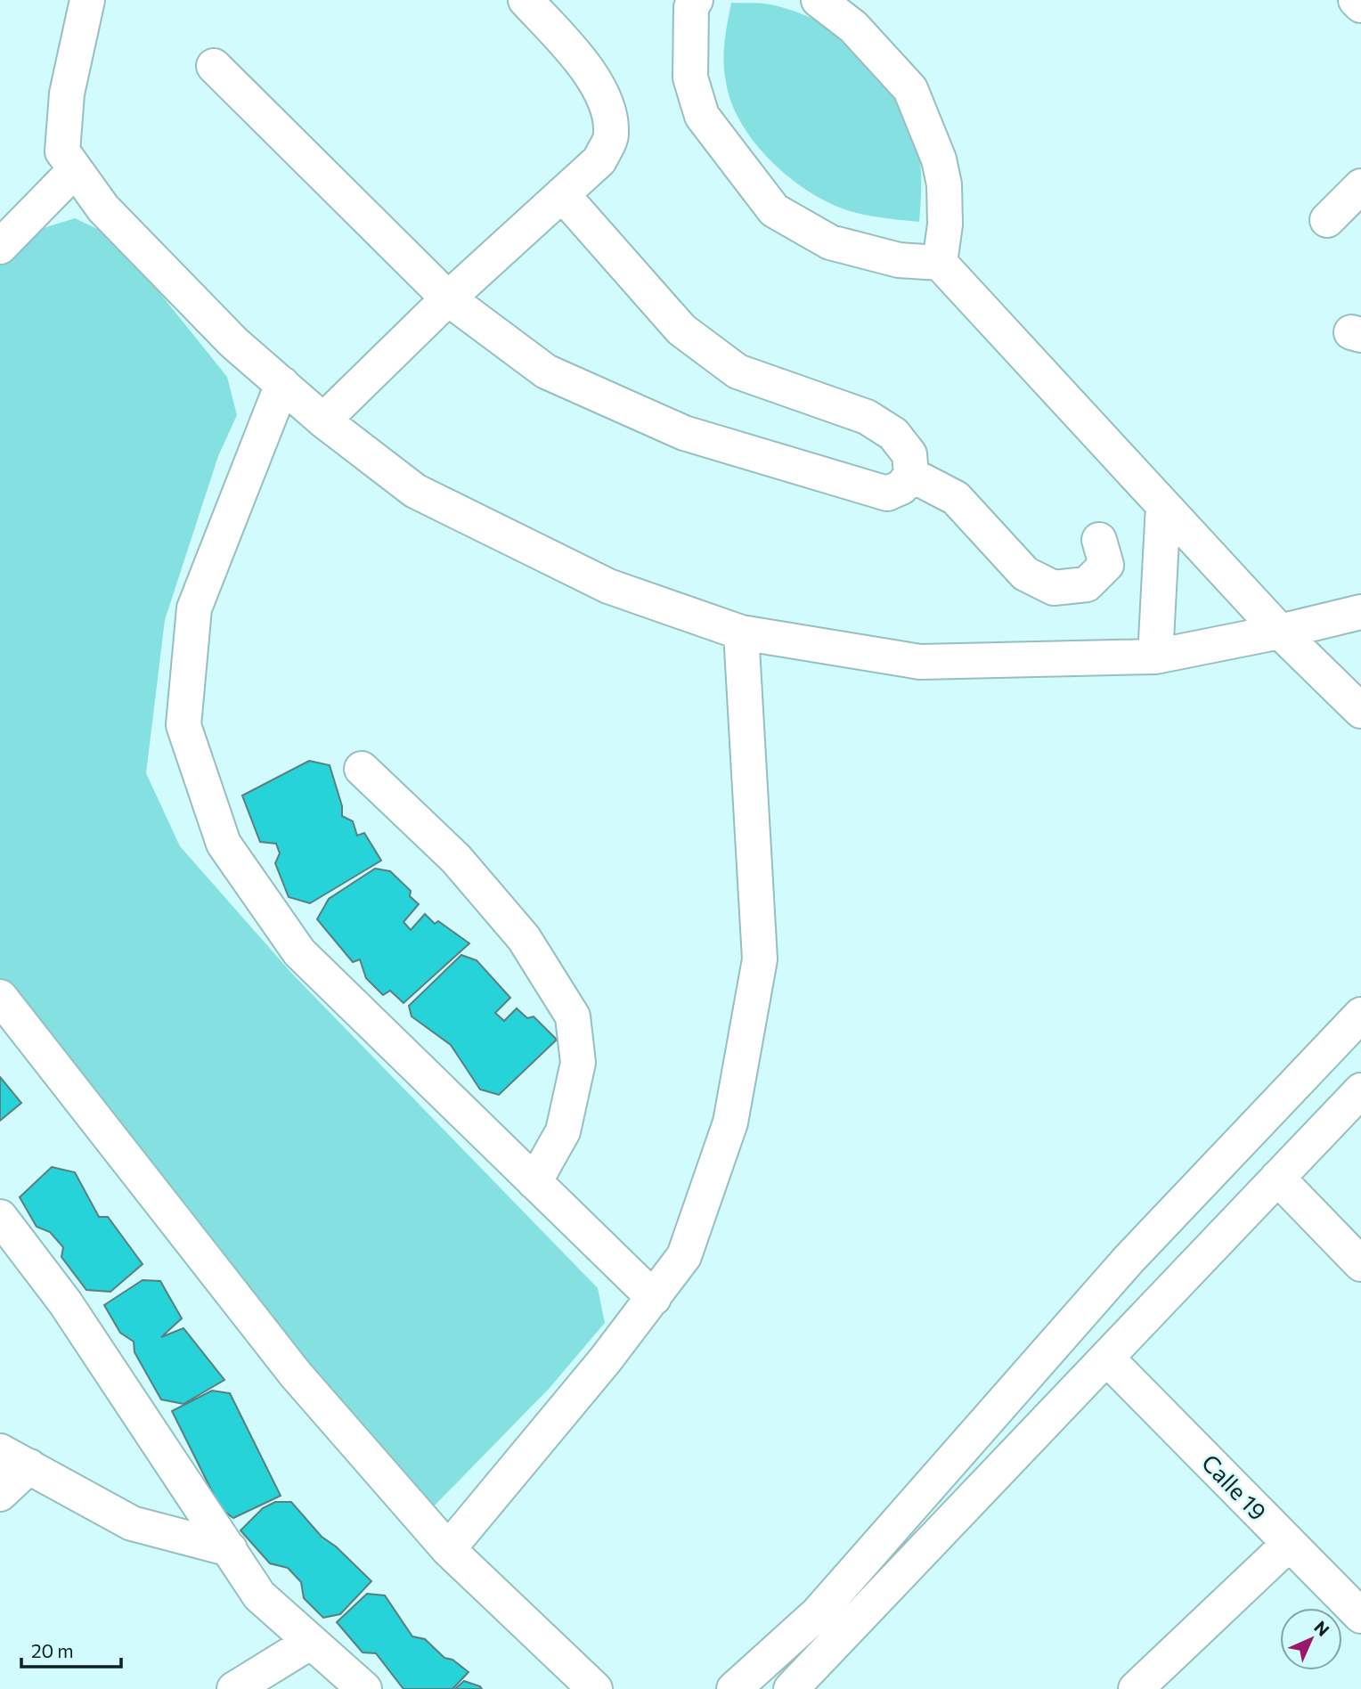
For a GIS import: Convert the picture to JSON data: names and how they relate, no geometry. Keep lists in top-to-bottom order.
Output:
{
  "streets": {
    "street": ["Calle 19"]
  },
  "scale_bar": "20 m",
  "north": "top right"
}
